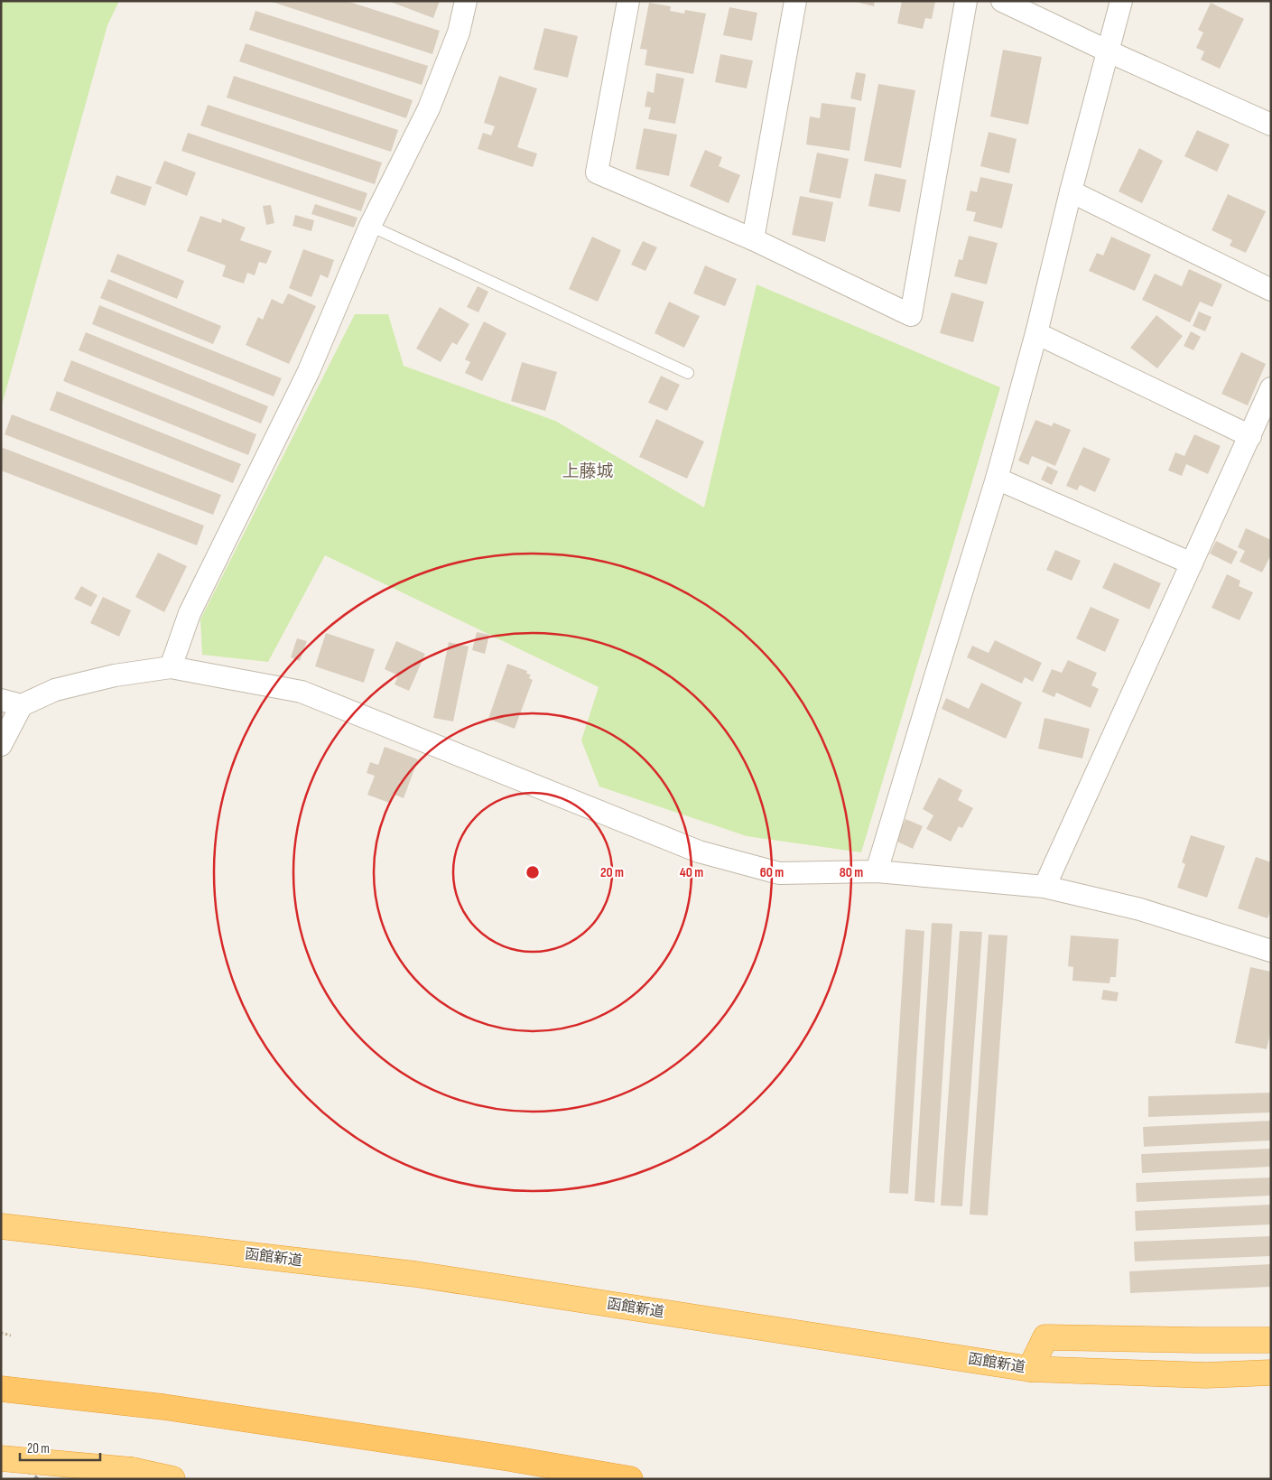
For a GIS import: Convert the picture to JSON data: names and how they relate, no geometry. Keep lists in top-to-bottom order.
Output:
{
  "streets": {
    "highway": ["函館新道"]
  },
  "districts": ["上藤城"],
  "scale_bar": "20 m",
  "rings": [
    "20 m",
    "40 m",
    "60 m",
    "80 m"
  ]
}
